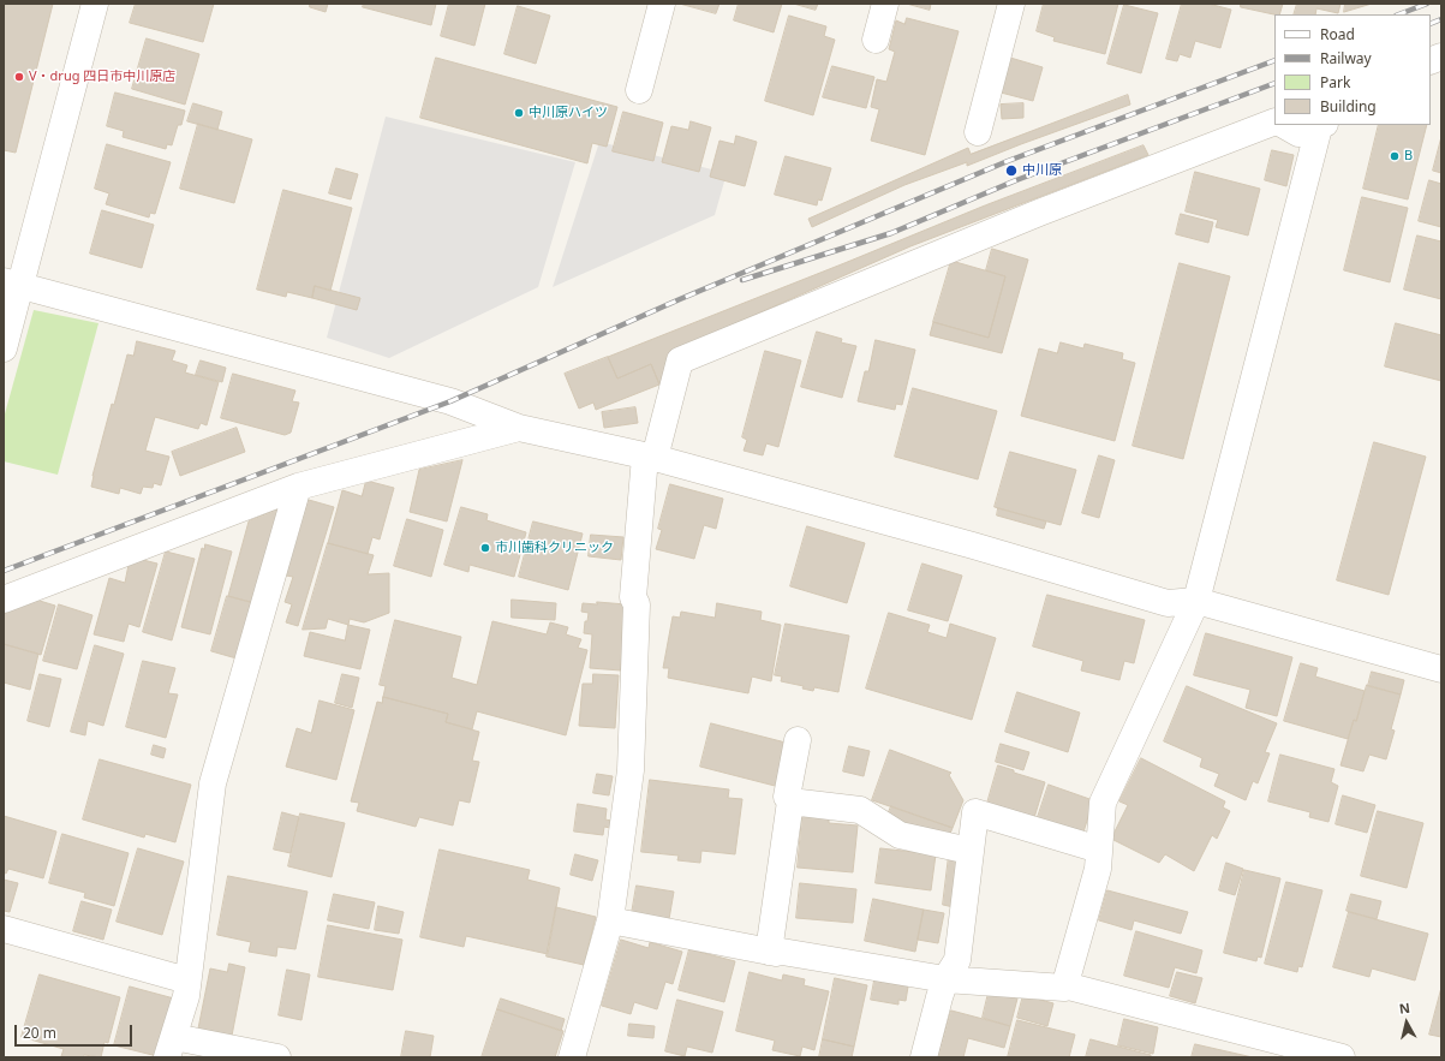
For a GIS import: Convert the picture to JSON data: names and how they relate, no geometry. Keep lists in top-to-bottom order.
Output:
{
  "places": [
    "V・drug 四日市中川原店",
    "中川原ハイツ",
    "B",
    "中川原",
    "市川歯科クリニック"
  ],
  "legend": [
    "Road",
    "Railway",
    "Park",
    "Building"
  ],
  "scale_bar": "20 m",
  "north": "top"
}
